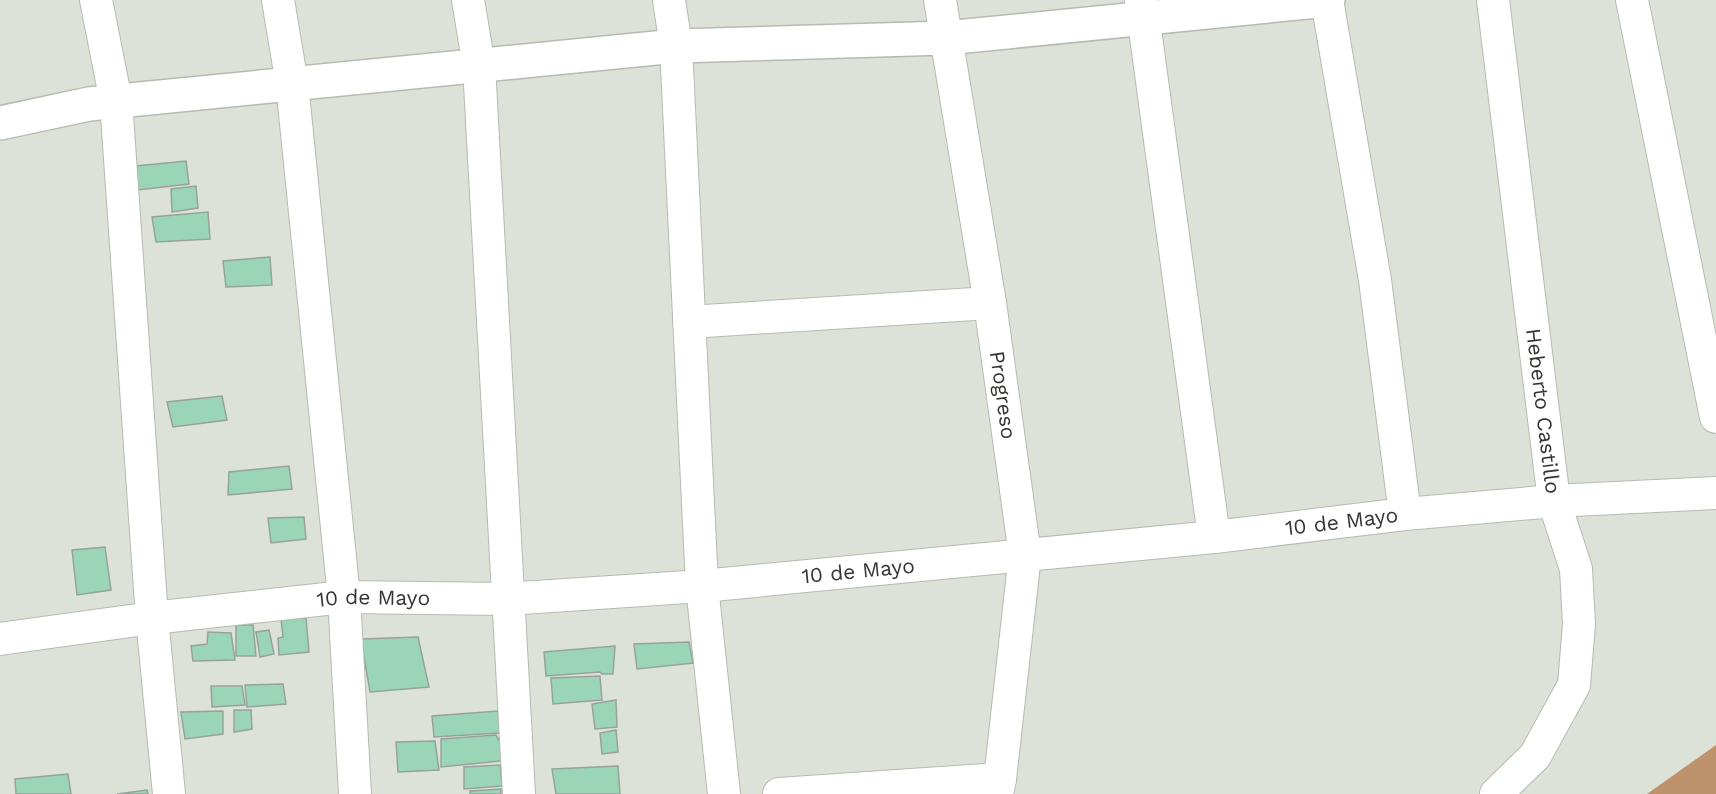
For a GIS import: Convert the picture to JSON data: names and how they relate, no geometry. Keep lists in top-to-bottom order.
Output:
{
  "streets": {
    "street": ["Progreso", "Heberto Castillo", "10 de Mayo"]
  },
  "crossings": [
    ["Progreso", "10 de Mayo"],
    ["Heberto Castillo", "10 de Mayo"]
  ]
}
